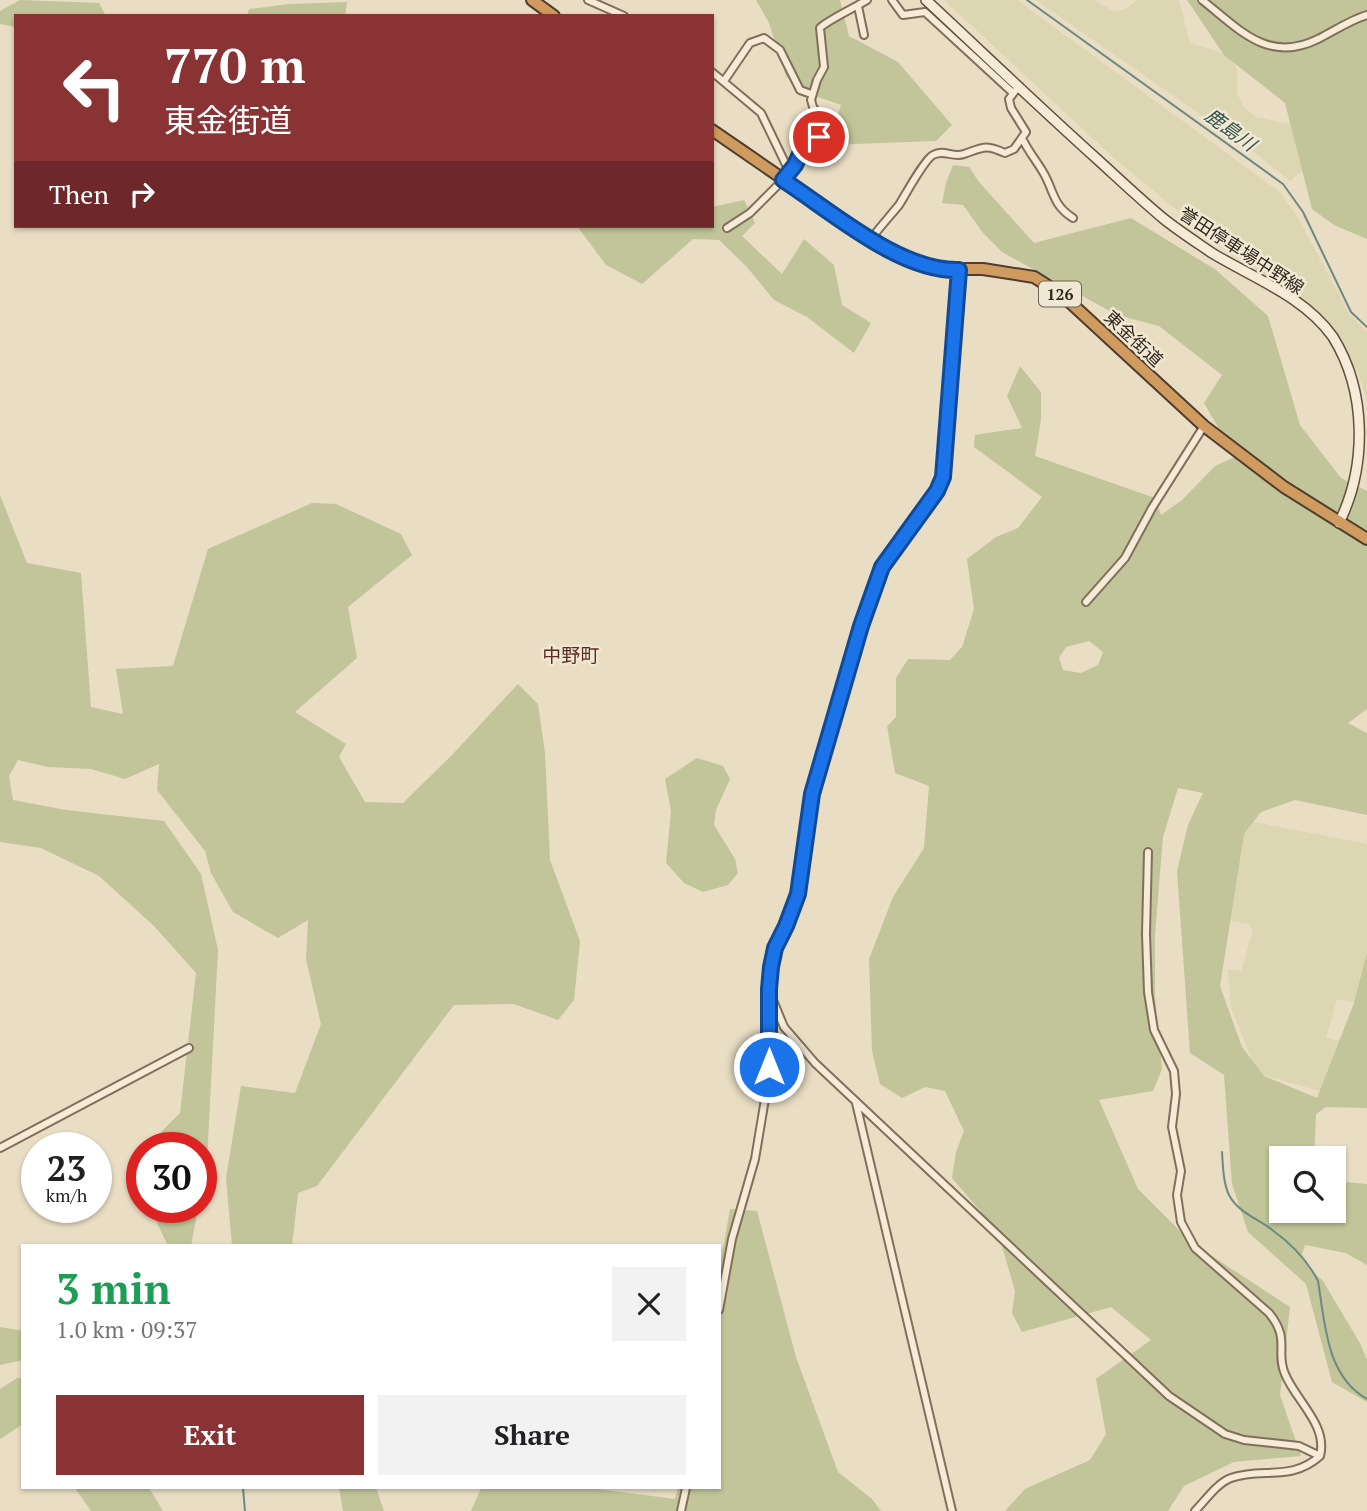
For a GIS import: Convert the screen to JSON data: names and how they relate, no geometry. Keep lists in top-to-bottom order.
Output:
{
  "streets": {
    "highway": ["126", "東金街道"],
    "main road": ["誉田停車場中野線"]
  },
  "crossings": [
    ["誉田停車場中野線", "東金街道"]
  ],
  "districts": ["中野町"],
  "water": ["鹿島川"],
  "page": {
    "turn": ["770 m", "東金街道"],
    "then": "Then",
    "speed": "23 km/h",
    "limit": "30",
    "heading": ["3 min", "1.0 km · 09:37"],
    "buttons": ["Exit", "Share"]
  }
}
